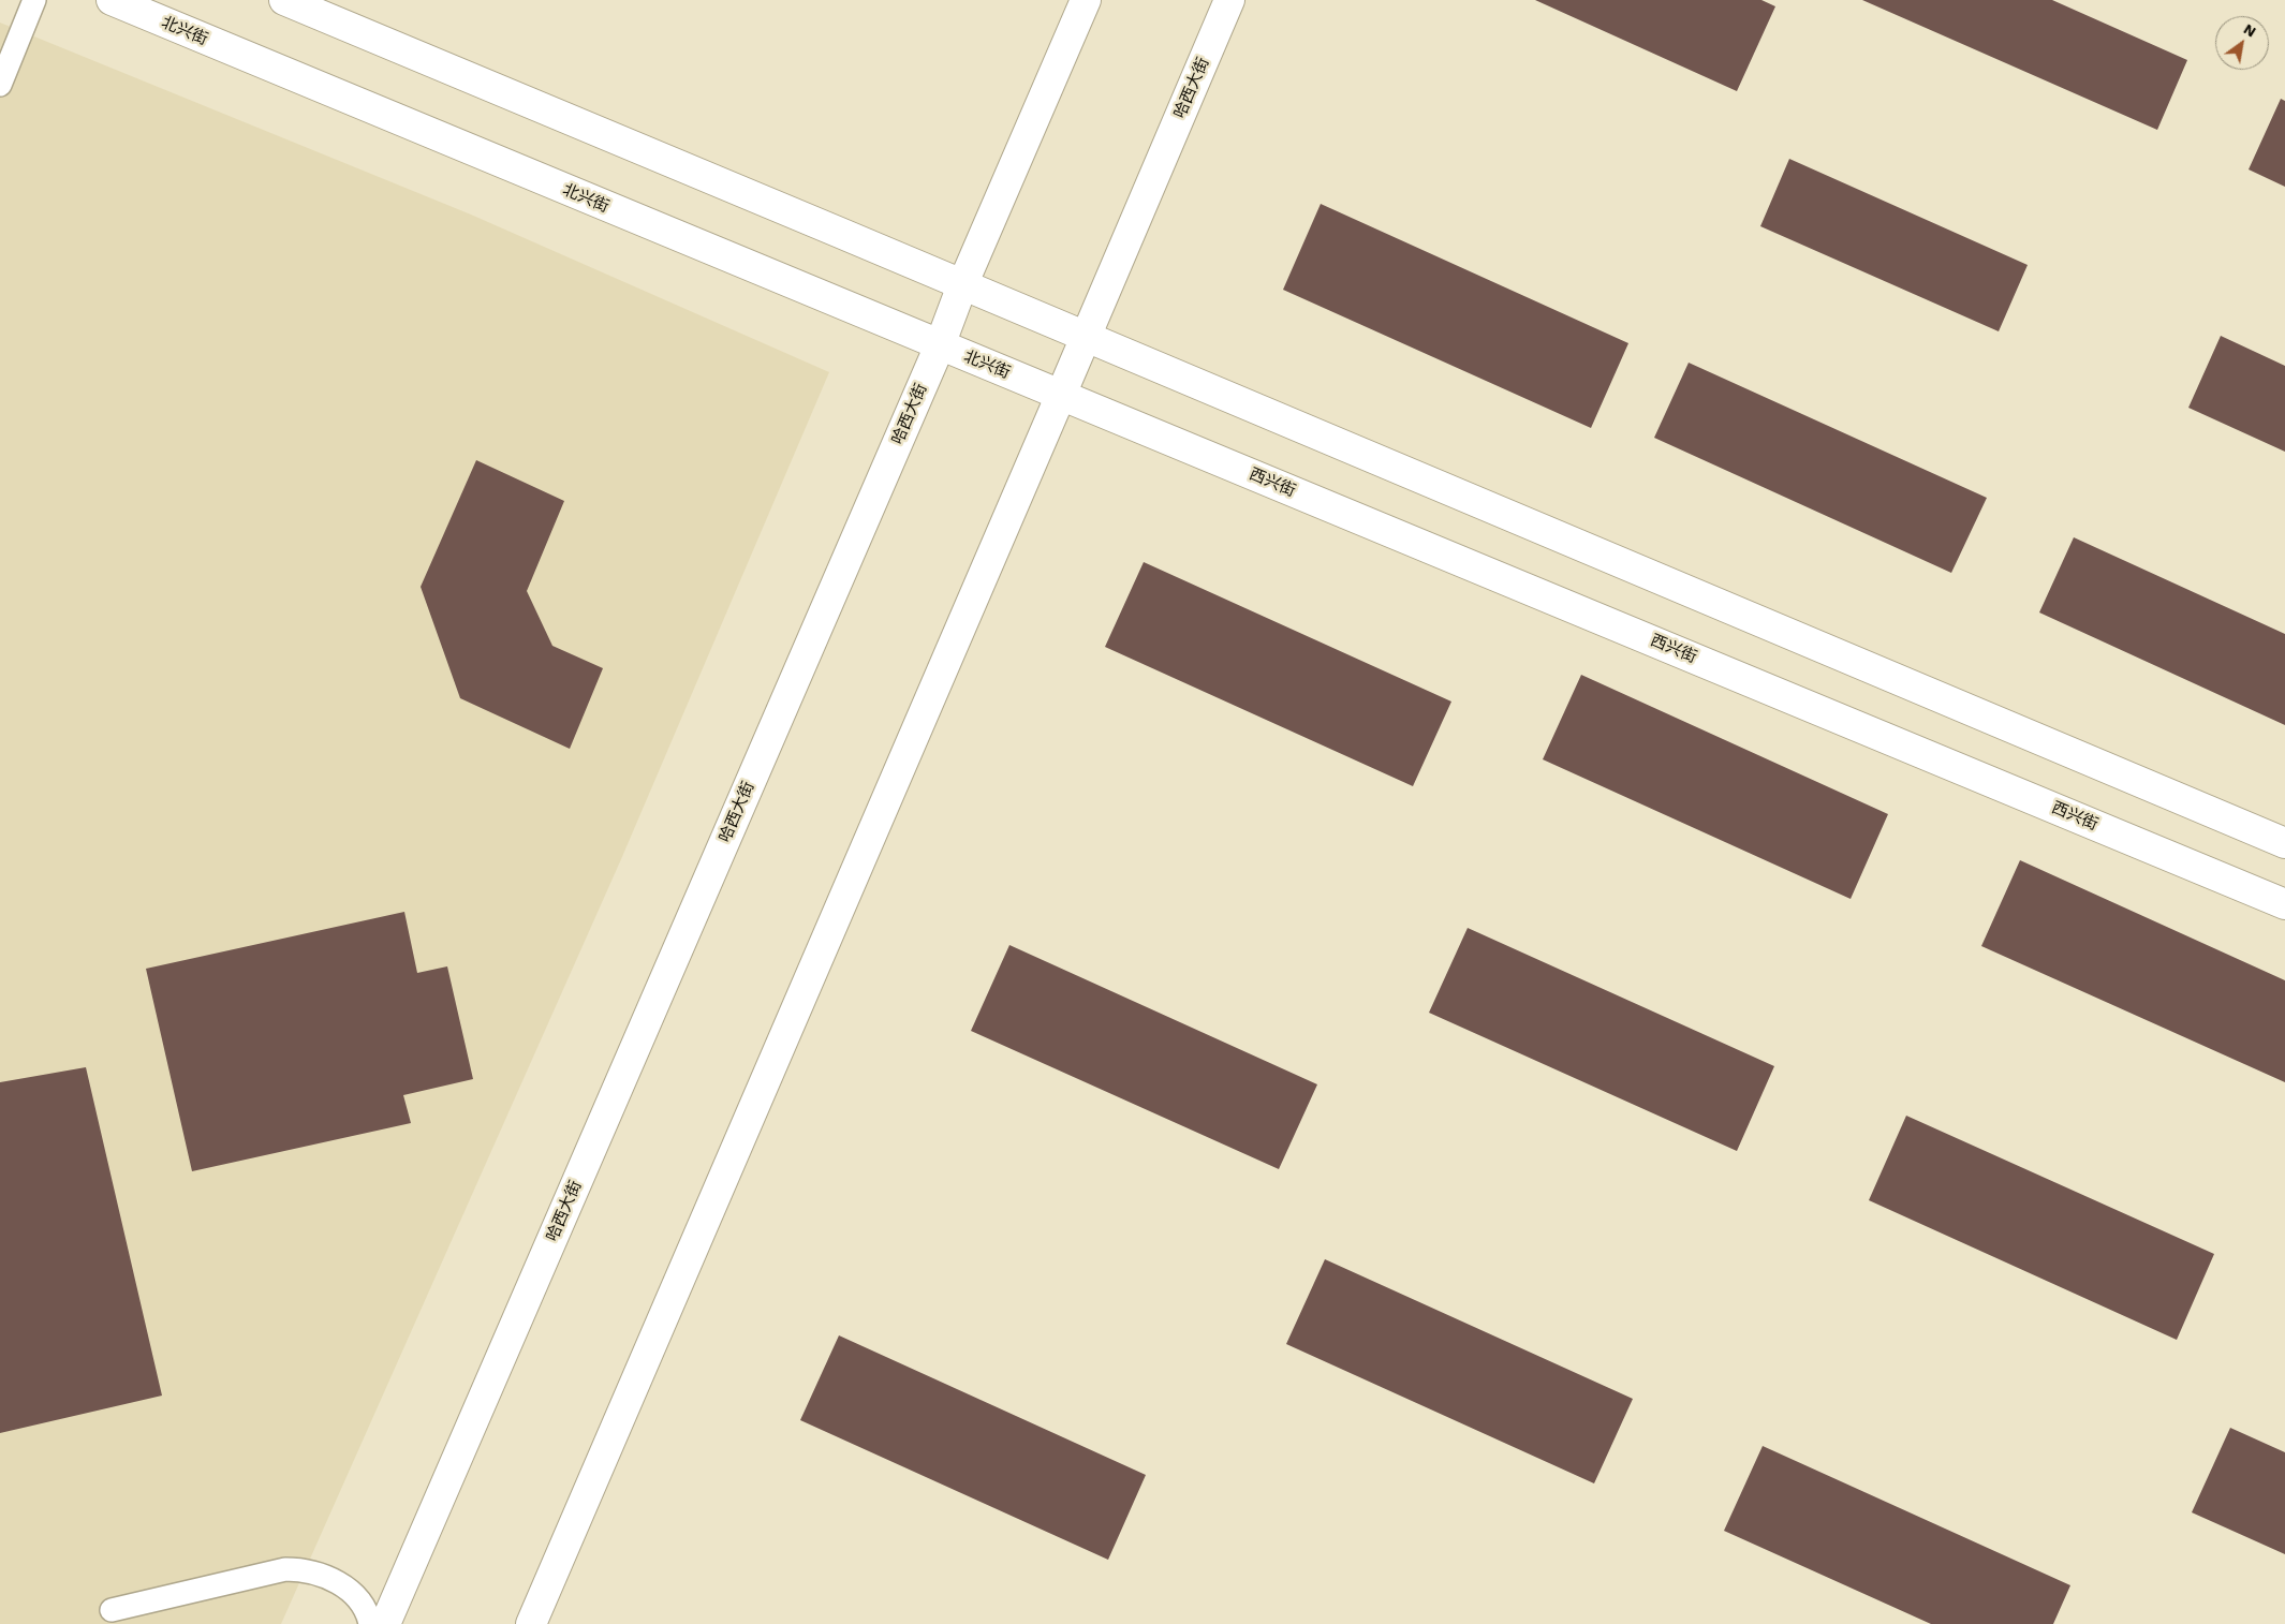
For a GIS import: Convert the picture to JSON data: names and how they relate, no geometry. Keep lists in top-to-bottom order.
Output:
{
  "streets": {
    "main road": ["北兴街", "哈西大街", "西兴街"]
  },
  "crossings": [
    ["北兴街", "哈西大街"],
    ["北兴街", "西兴街"],
    ["哈西大街", "西兴街"]
  ],
  "north": "top right"
}
